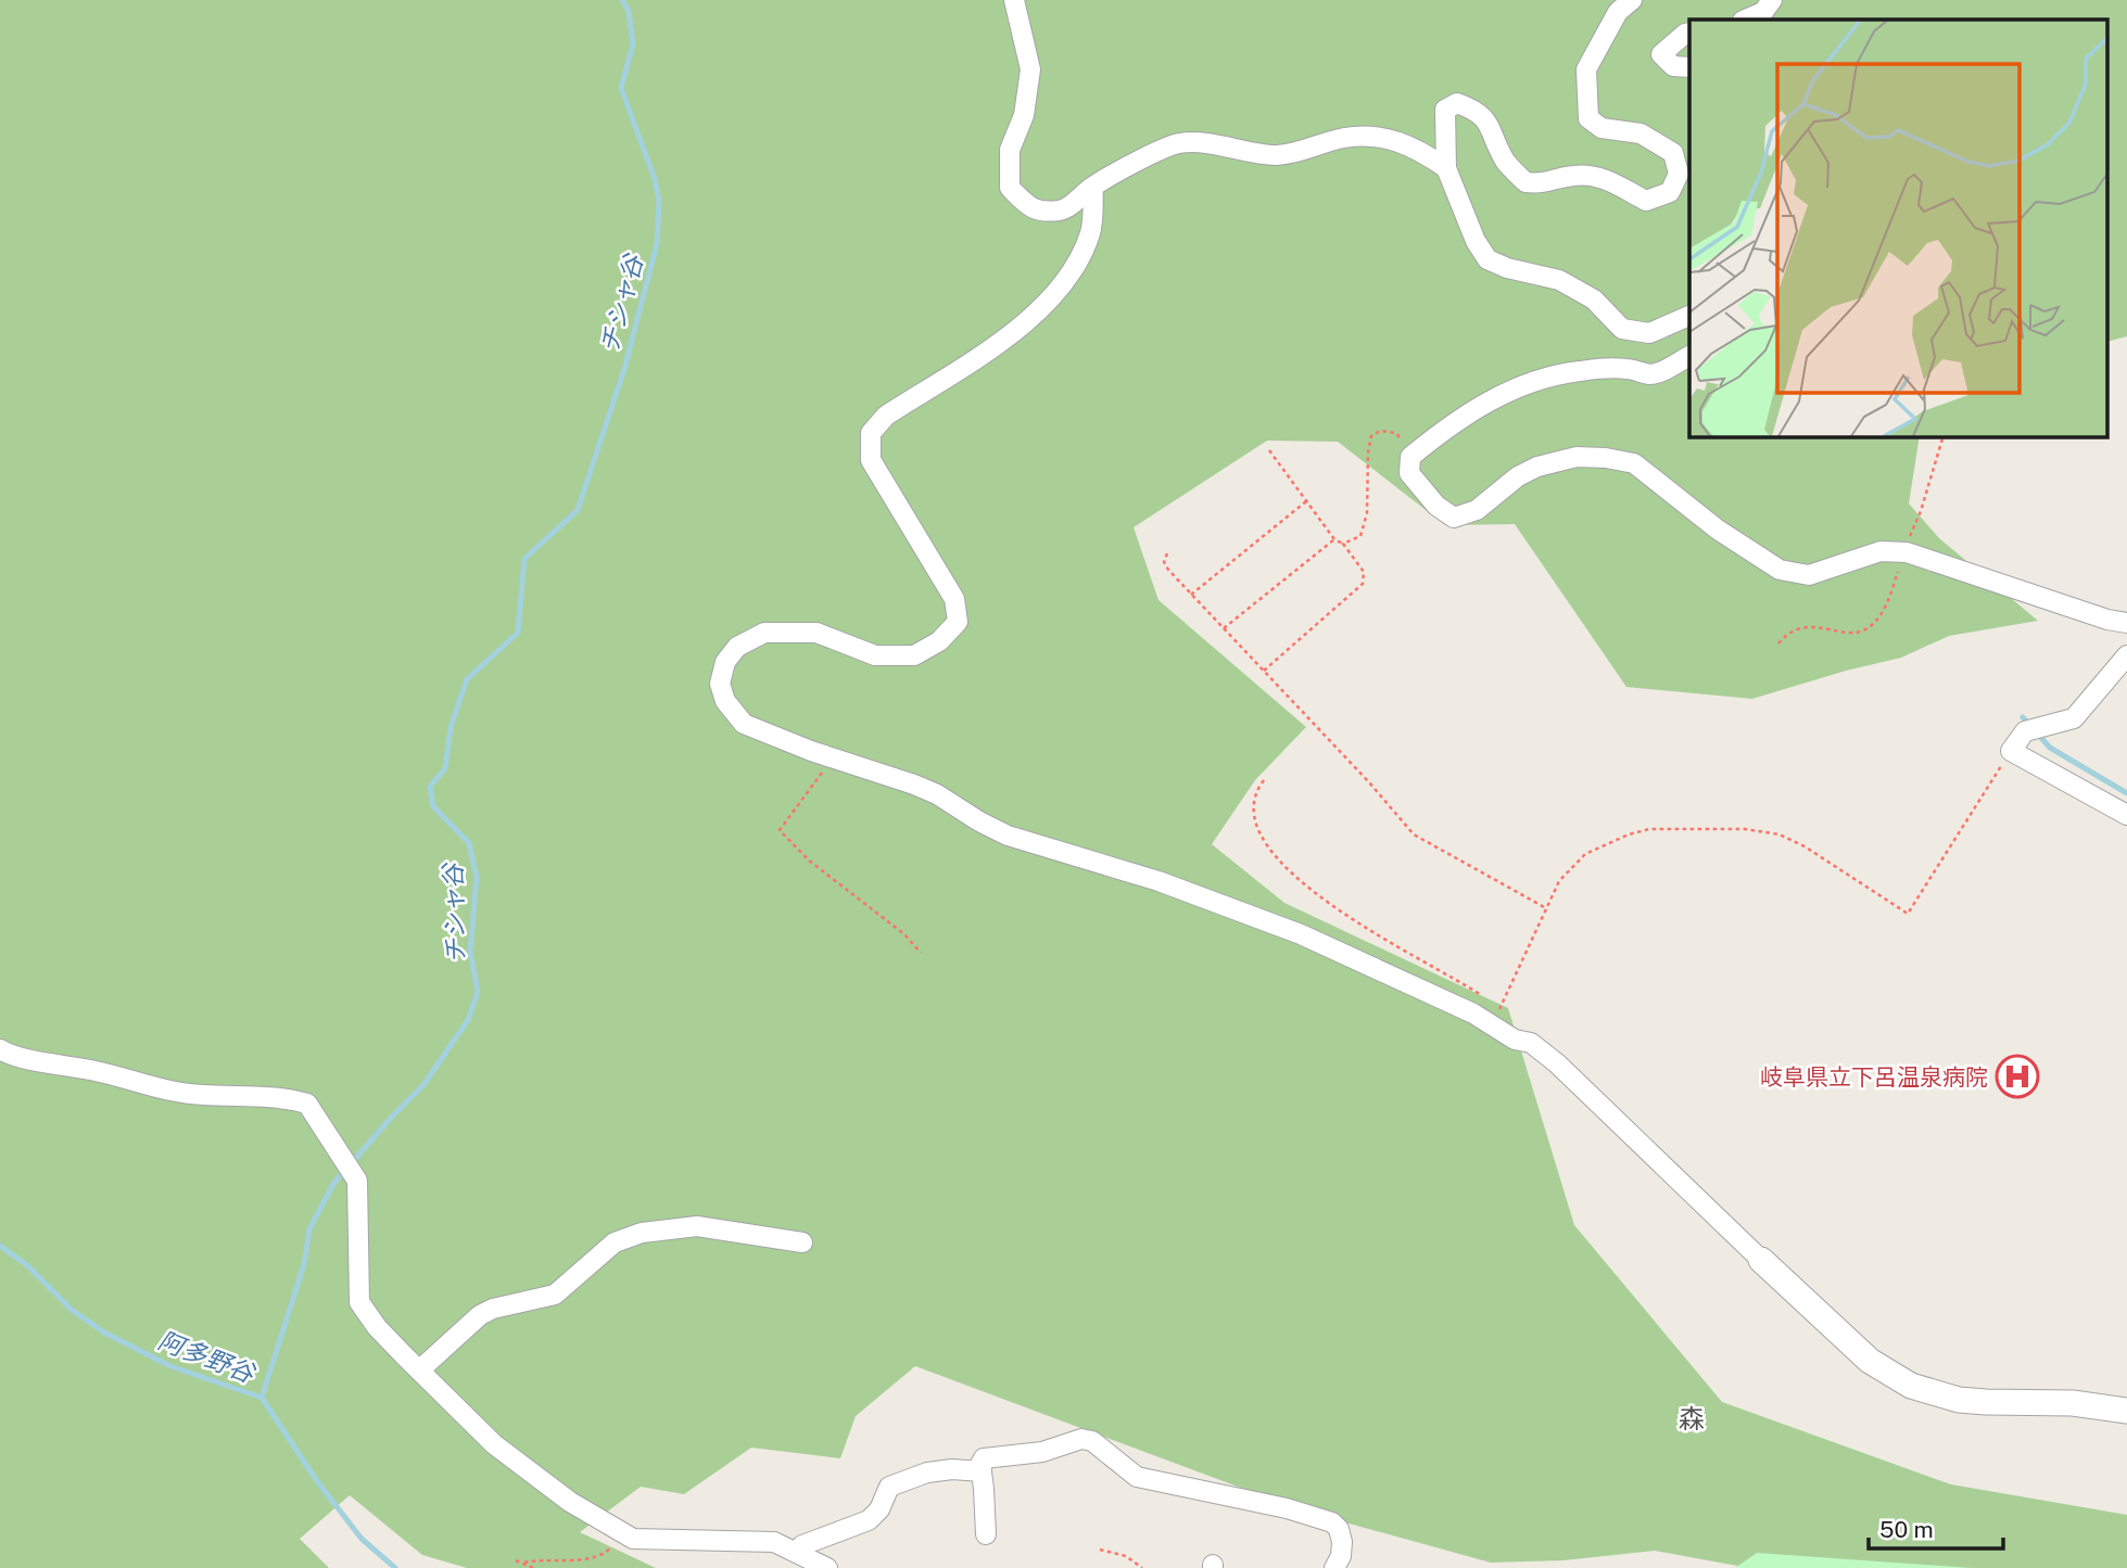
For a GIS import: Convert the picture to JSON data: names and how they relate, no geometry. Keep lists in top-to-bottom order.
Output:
{
  "districts": ["森"],
  "water": ["チシャ谷", "阿多野谷"],
  "places": {
    "hospital": ["岐阜県立下呂温泉病院"]
  },
  "scale_bar": "50 m"
}
